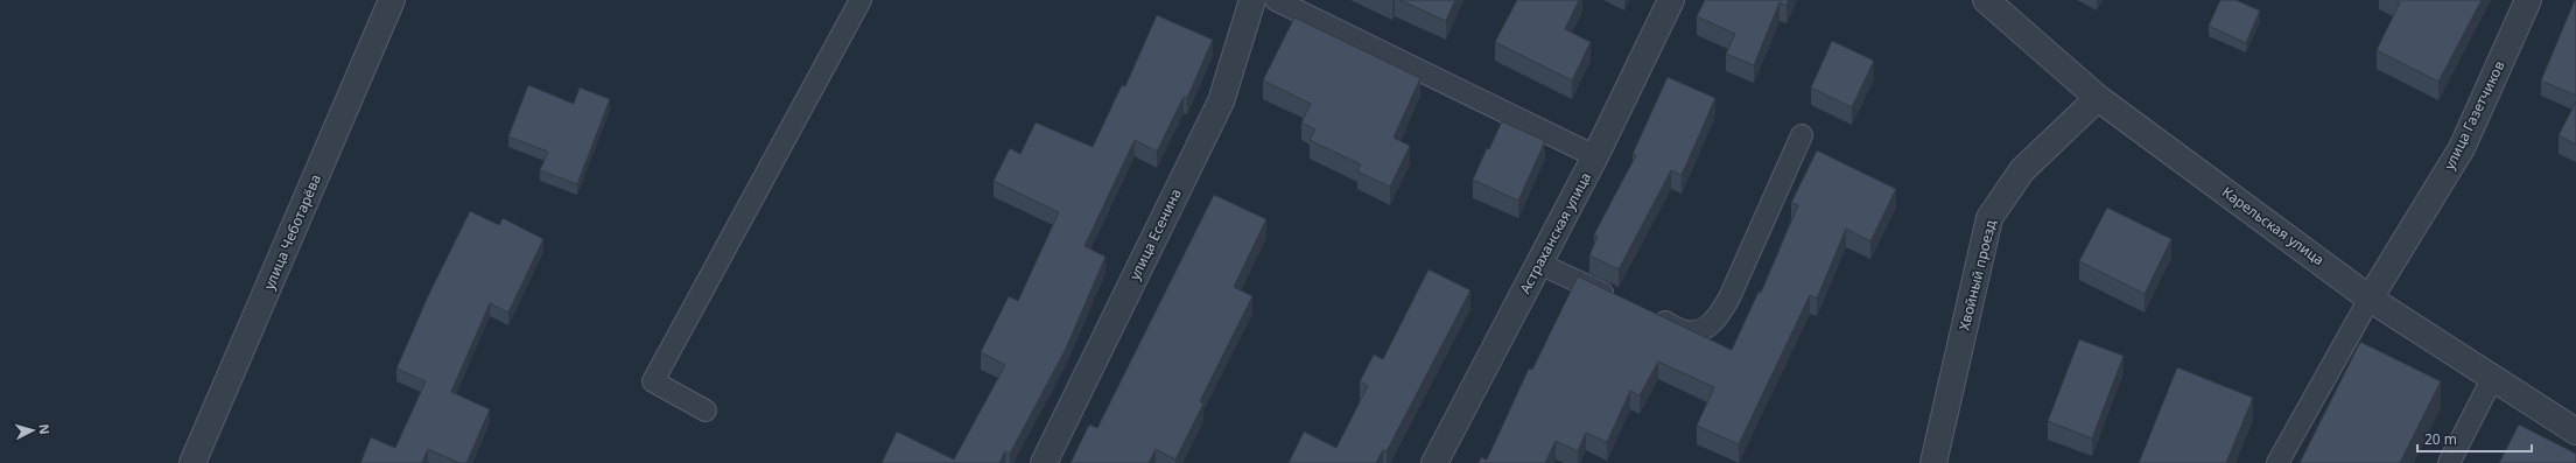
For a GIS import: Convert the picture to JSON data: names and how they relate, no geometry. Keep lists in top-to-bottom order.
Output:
{
  "streets": {
    "street": [
      "улица Газетчиков",
      "Карельская улица",
      "улица Чеботарёва",
      "Астраханская улица",
      "улица Есенина",
      "Хвойный проезд"
    ]
  },
  "crossings": [
    ["улица Газетчиков", "Карельская улица"],
    ["Карельская улица", "Хвойный проезд"]
  ],
  "scale_bar": "20 m",
  "north": "right"
}
